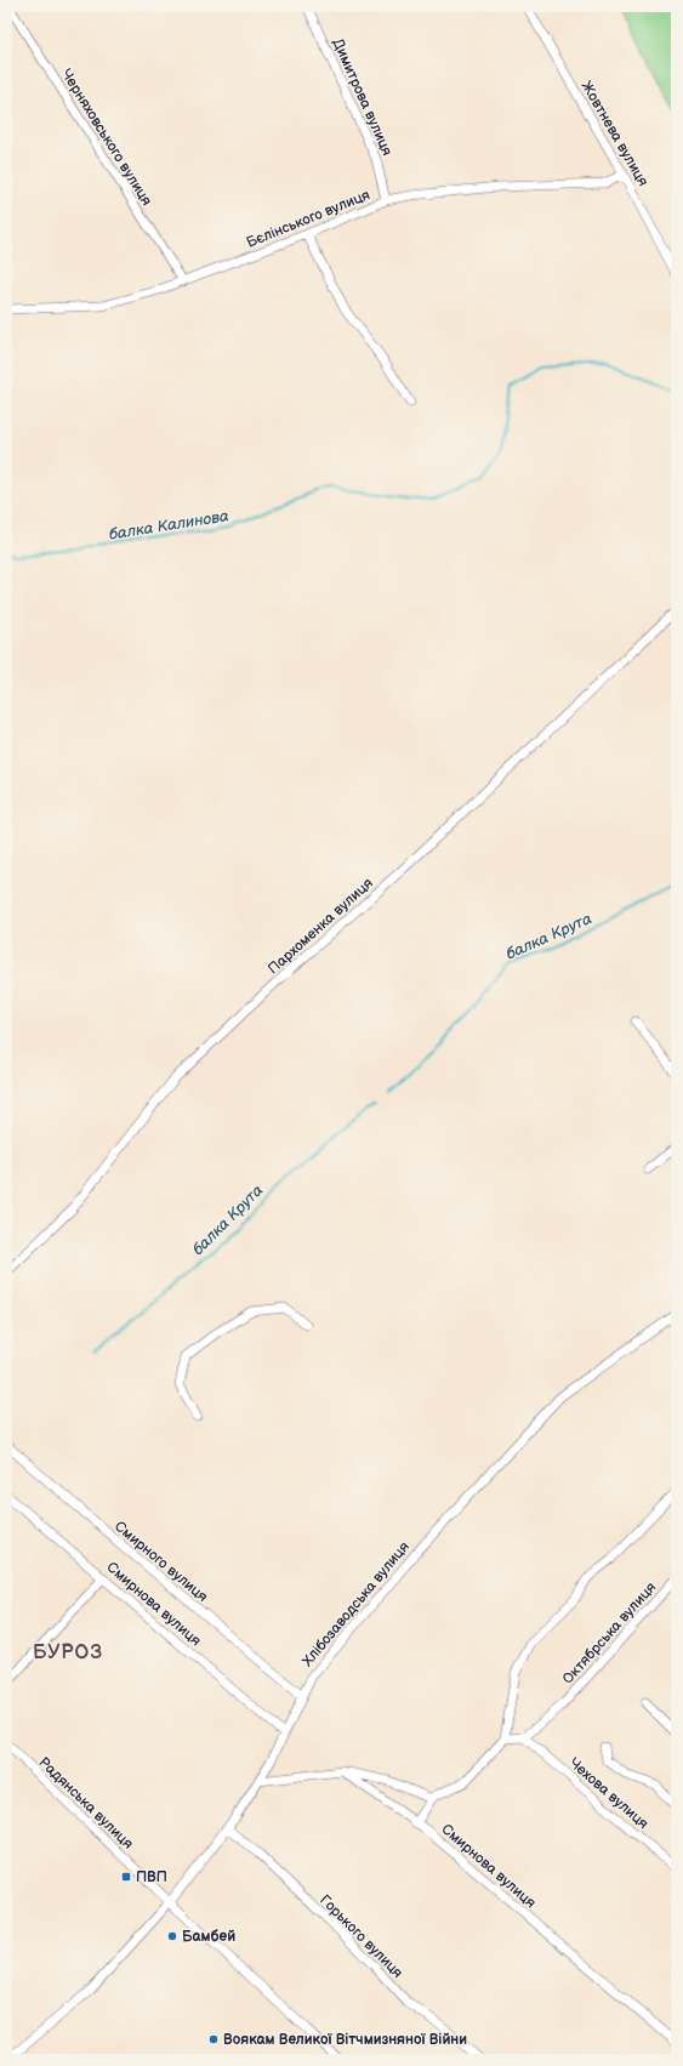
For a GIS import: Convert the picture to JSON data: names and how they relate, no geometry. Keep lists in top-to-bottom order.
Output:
{
  "streets": {
    "street": [
      "Димитрова вулиця",
      "Жовтнева вулиця",
      "Черняховського вулиця",
      "Бєлінського вулиця",
      "Пархоменка вулиця",
      "Смирного вулиця",
      "Смирнова вулиця",
      "Хлібозаводська вулиця",
      "Октябрська вулиця",
      "Чехова вулиця",
      "Радянська вулиця",
      "Горького вулиця"
    ]
  },
  "crossings": [
    ["Димитрова вулиця", "Бєлінського вулиця"],
    ["Жовтнева вулиця", "Бєлінського вулиця"],
    ["Черняховського вулиця", "Бєлінського вулиця"],
    ["Смирного вулиця", "Хлібозаводська вулиця"],
    ["Смирнова вулиця", "Хлібозаводська вулиця"],
    ["Хлібозаводська вулиця", "Радянська вулиця"],
    ["Хлібозаводська вулиця", "Горького вулиця"],
    ["Октябрська вулиця", "Чехова вулиця"]
  ],
  "districts": ["БУРОЗ"],
  "water": ["балка Калинова", "балка Крута"],
  "places": {
    "transit": ["ПВП"],
    "other": ["Бамбей", "Воякам Великої Вітчмизняної Війни"]
  }
}
